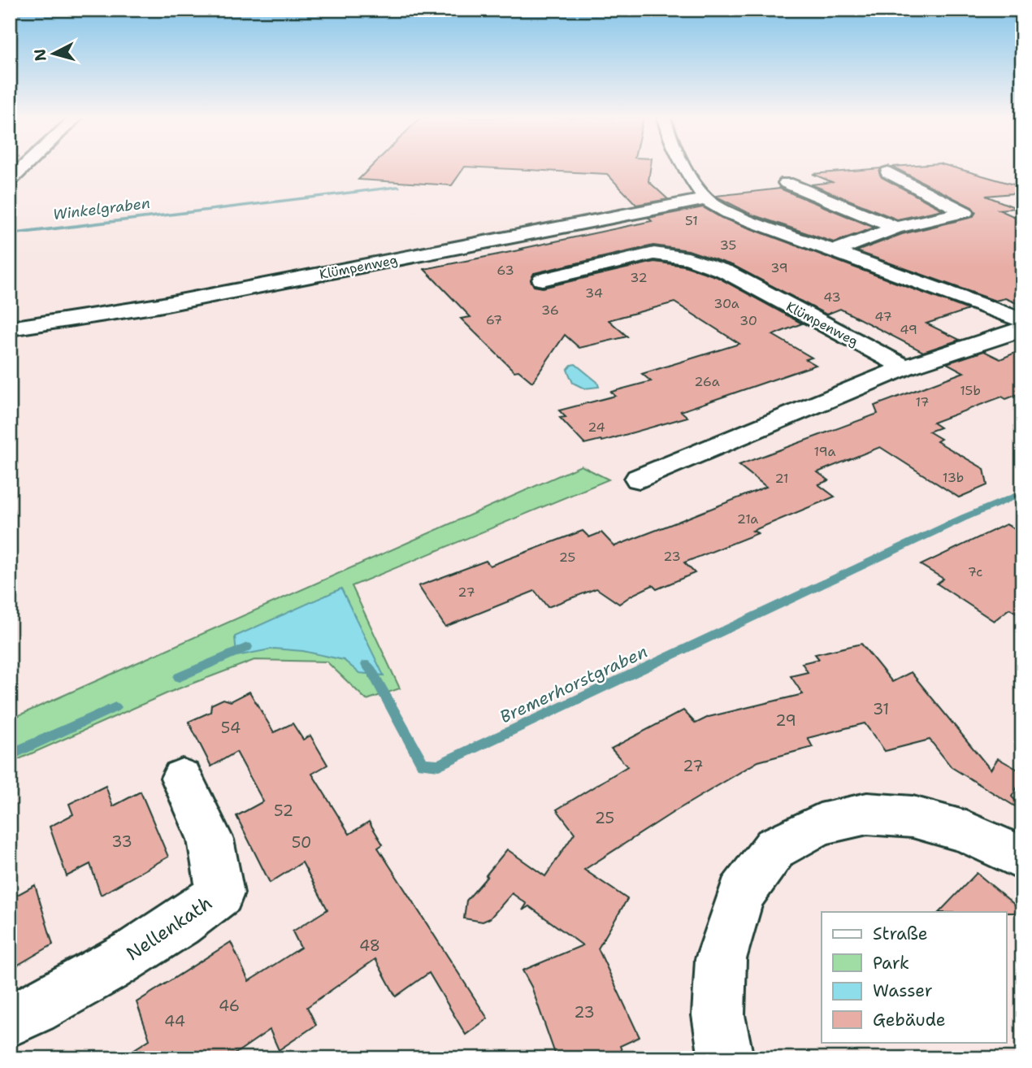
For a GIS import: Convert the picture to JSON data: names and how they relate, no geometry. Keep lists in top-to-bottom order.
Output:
{
  "streets": {
    "street": ["Klümpenweg", "Nellenkath"]
  },
  "water": ["Winkelgraben", "Bremerhorstgraben"],
  "house_numbers": [
    "51",
    "35",
    "39",
    "63",
    "32",
    "34",
    "43",
    "30a",
    "36",
    "47",
    "67",
    "30",
    "49",
    "26a",
    "15b",
    "17",
    "24",
    "19a",
    "13b",
    "21",
    "21a",
    "23",
    "25",
    "7c",
    "27",
    "31",
    "29",
    "54",
    "27",
    "52",
    "25",
    "33",
    "50",
    "48",
    "46",
    "23",
    "44"
  ],
  "legend": [
    "Straße",
    "Park",
    "Wasser",
    "Gebäude"
  ],
  "north": "left"
}
